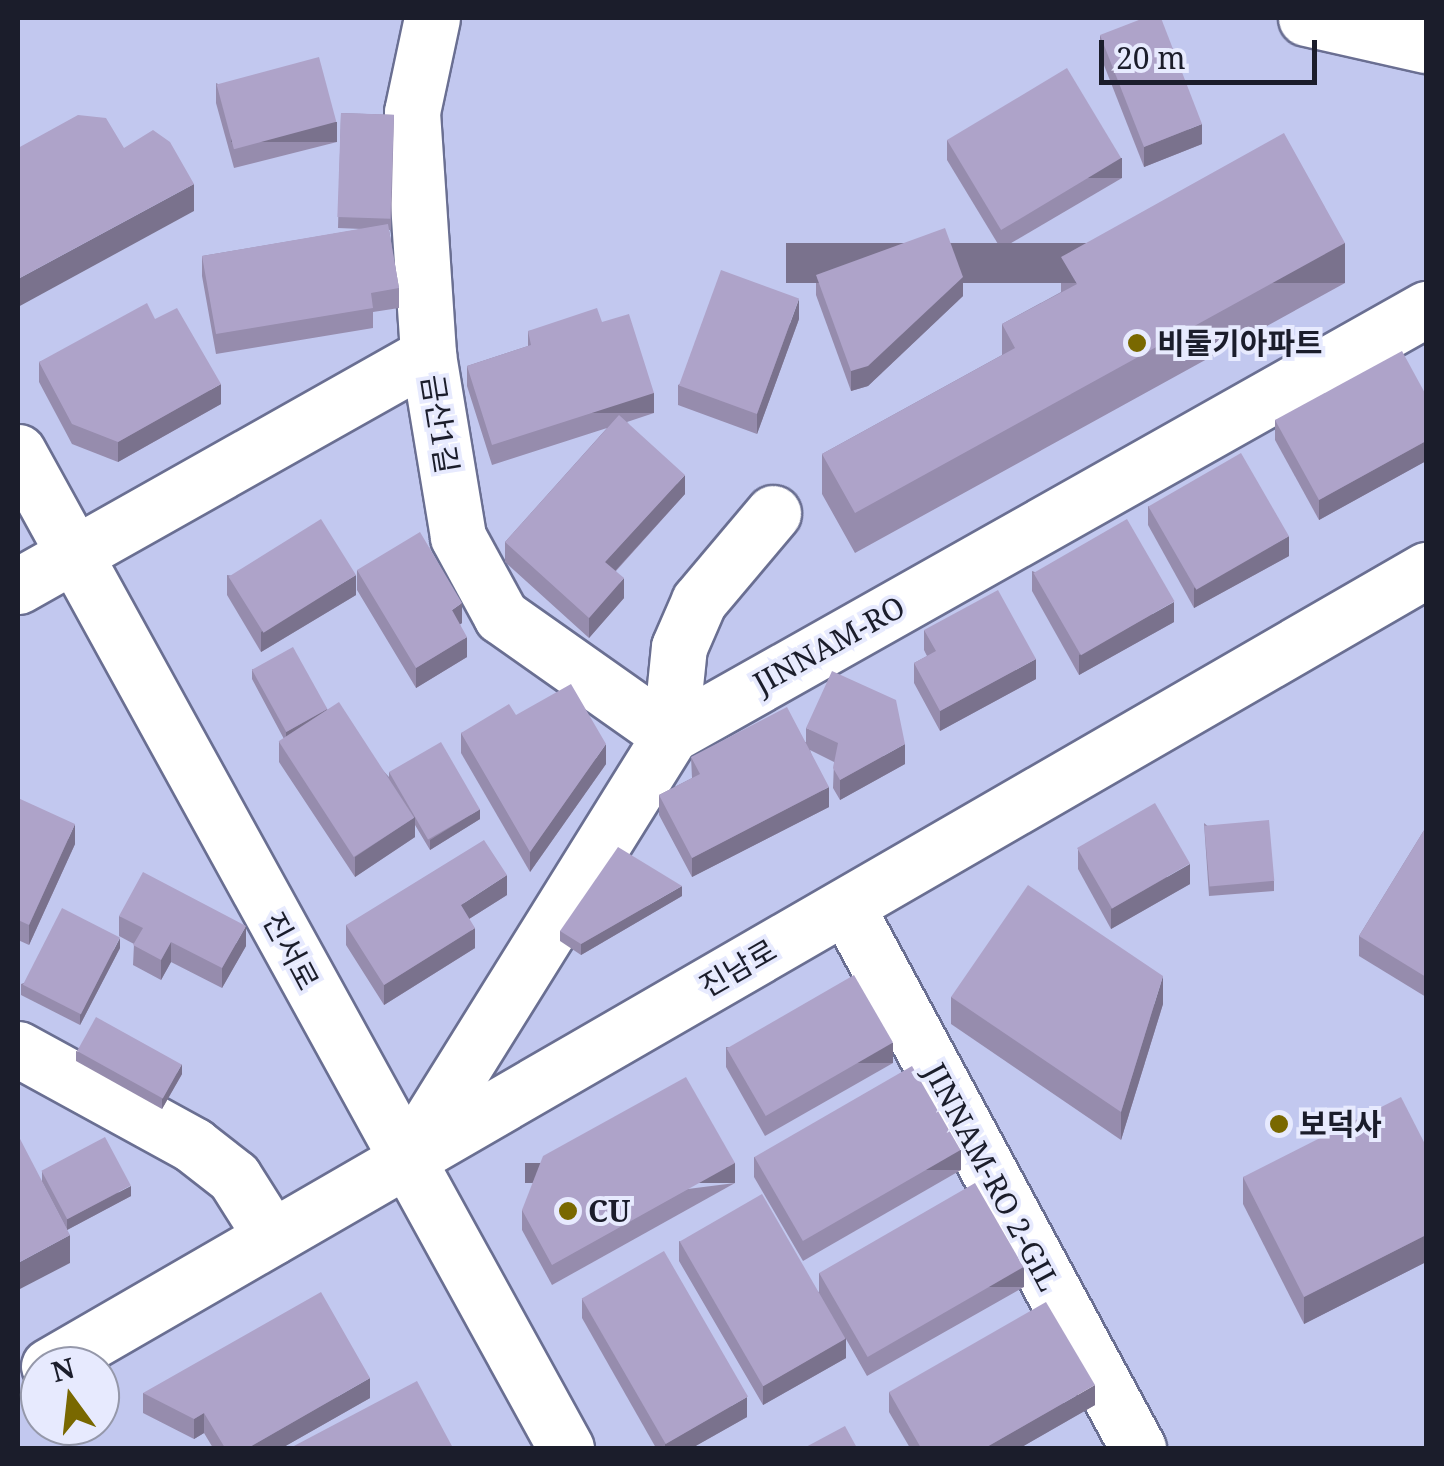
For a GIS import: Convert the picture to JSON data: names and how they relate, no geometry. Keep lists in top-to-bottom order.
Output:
{
  "streets": {
    "street": [
      "금산1길",
      "JINNAM-RO",
      "진서로",
      "진남로",
      "JINNAM-RO 2-GIL"
    ]
  },
  "crossings": [
    ["금산1길", "JINNAM-RO"],
    ["JINNAM-RO", "진서로"],
    ["JINNAM-RO", "진남로"],
    ["진서로", "진남로"],
    ["진남로", "JINNAM-RO 2-GIL"]
  ],
  "places": ["비둘기아파트", "보덕사", "CU"],
  "scale_bar": "20 m",
  "north": "top"
}
